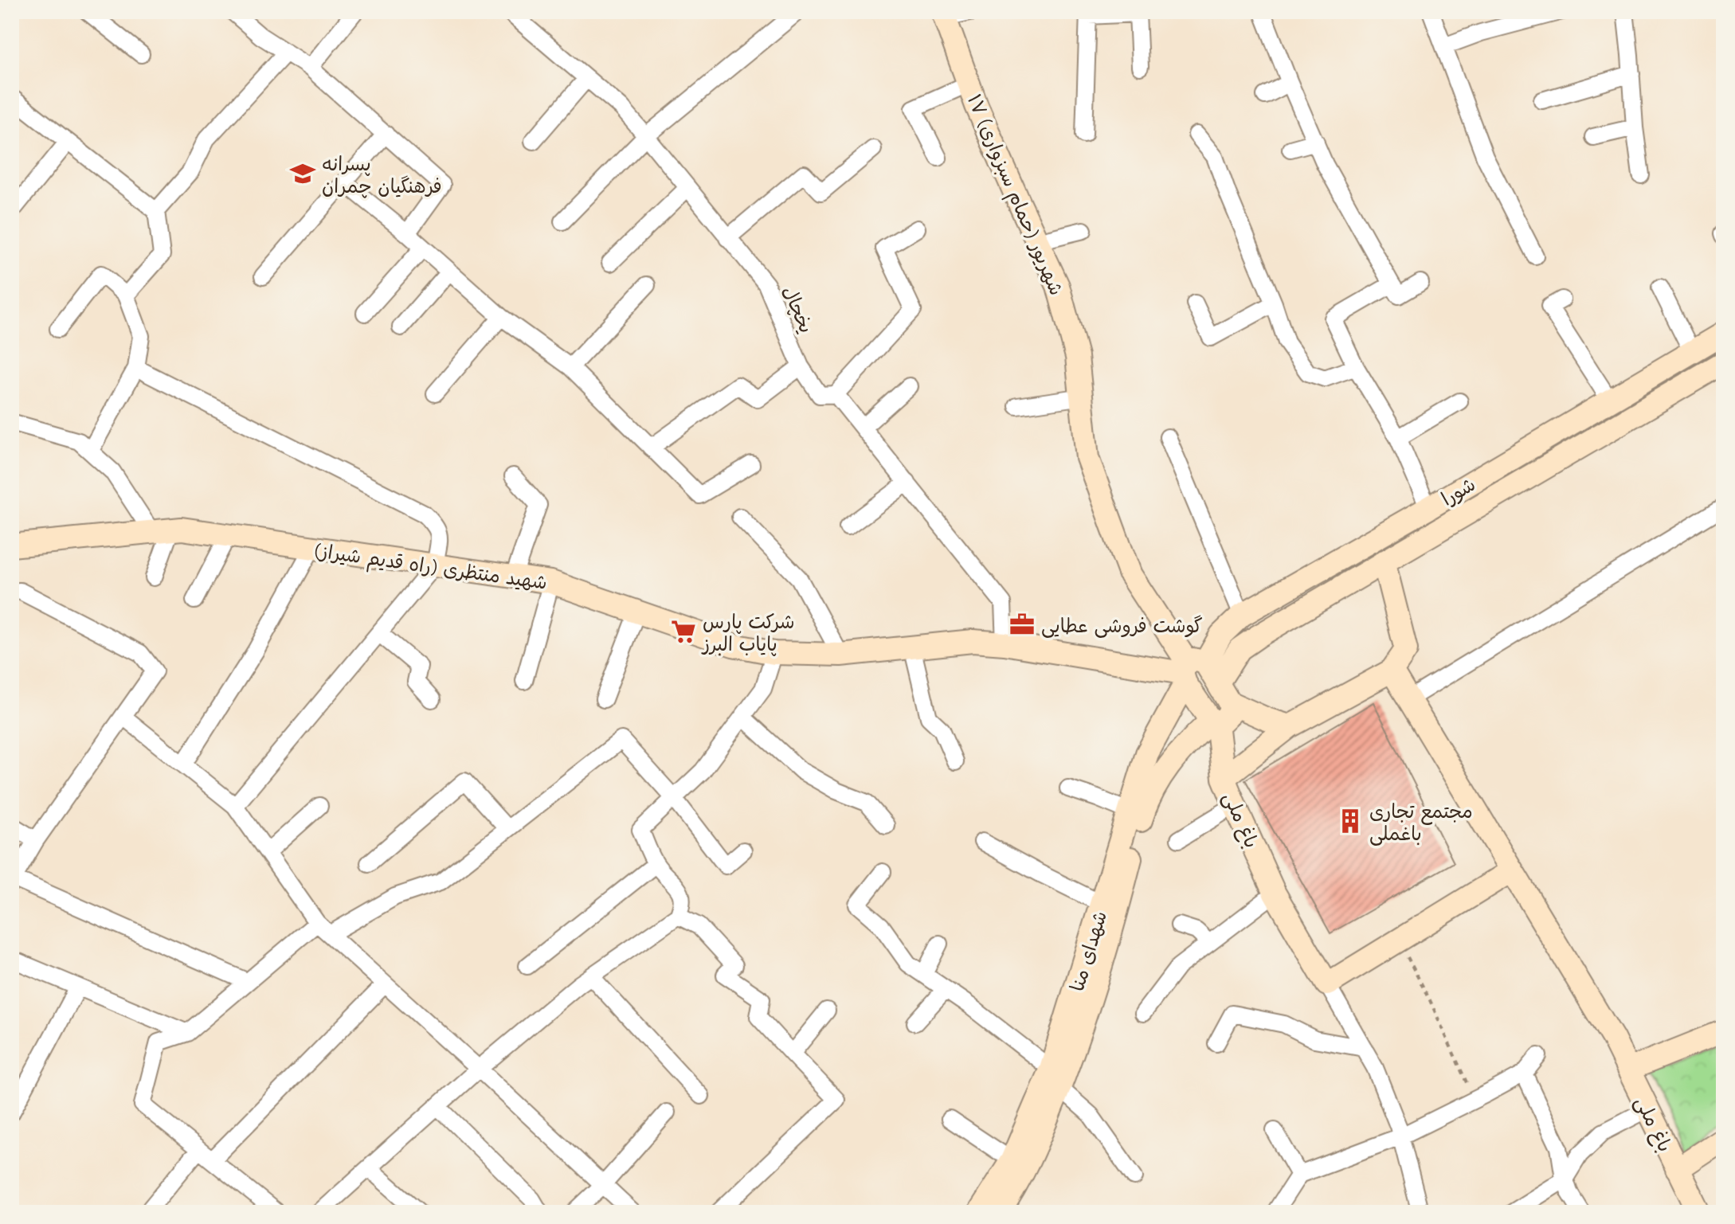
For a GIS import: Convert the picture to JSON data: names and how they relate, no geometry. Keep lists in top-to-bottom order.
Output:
{
  "streets": {
    "street": [
      "۱۷ شهریور (حمام سبزواری)",
      "یخچال",
      "شورا",
      "شهید منتظری (راه قدیم شیراز)",
      "باغ ملی",
      "شهدای منا"
    ]
  },
  "crossings": [
    ["۱۷ شهریور (حمام سبزواری)", "شورا"],
    ["۱۷ شهریور (حمام سبزواری)", "شهید منتظری (راه قدیم شیراز)"],
    ["۱۷ شهریور (حمام سبزواری)", "شهدای منا"],
    ["یخچال", "شهید منتظری (راه قدیم شیراز)"],
    ["شورا", "شهید منتظری (راه قدیم شیراز)"],
    ["شورا", "شهدای منا"],
    ["شهید منتظری (راه قدیم شیراز)", "شهدای منا"]
  ],
  "places": {
    "school or university": ["پسرانه فرهنگیان چمران"],
    "office": ["گوشت فروشی عطایی"],
    "supermarket": ["شرکت پارس پایاب البرز"],
    "building": ["مجتمع تجاری باغملی"]
  }
}
